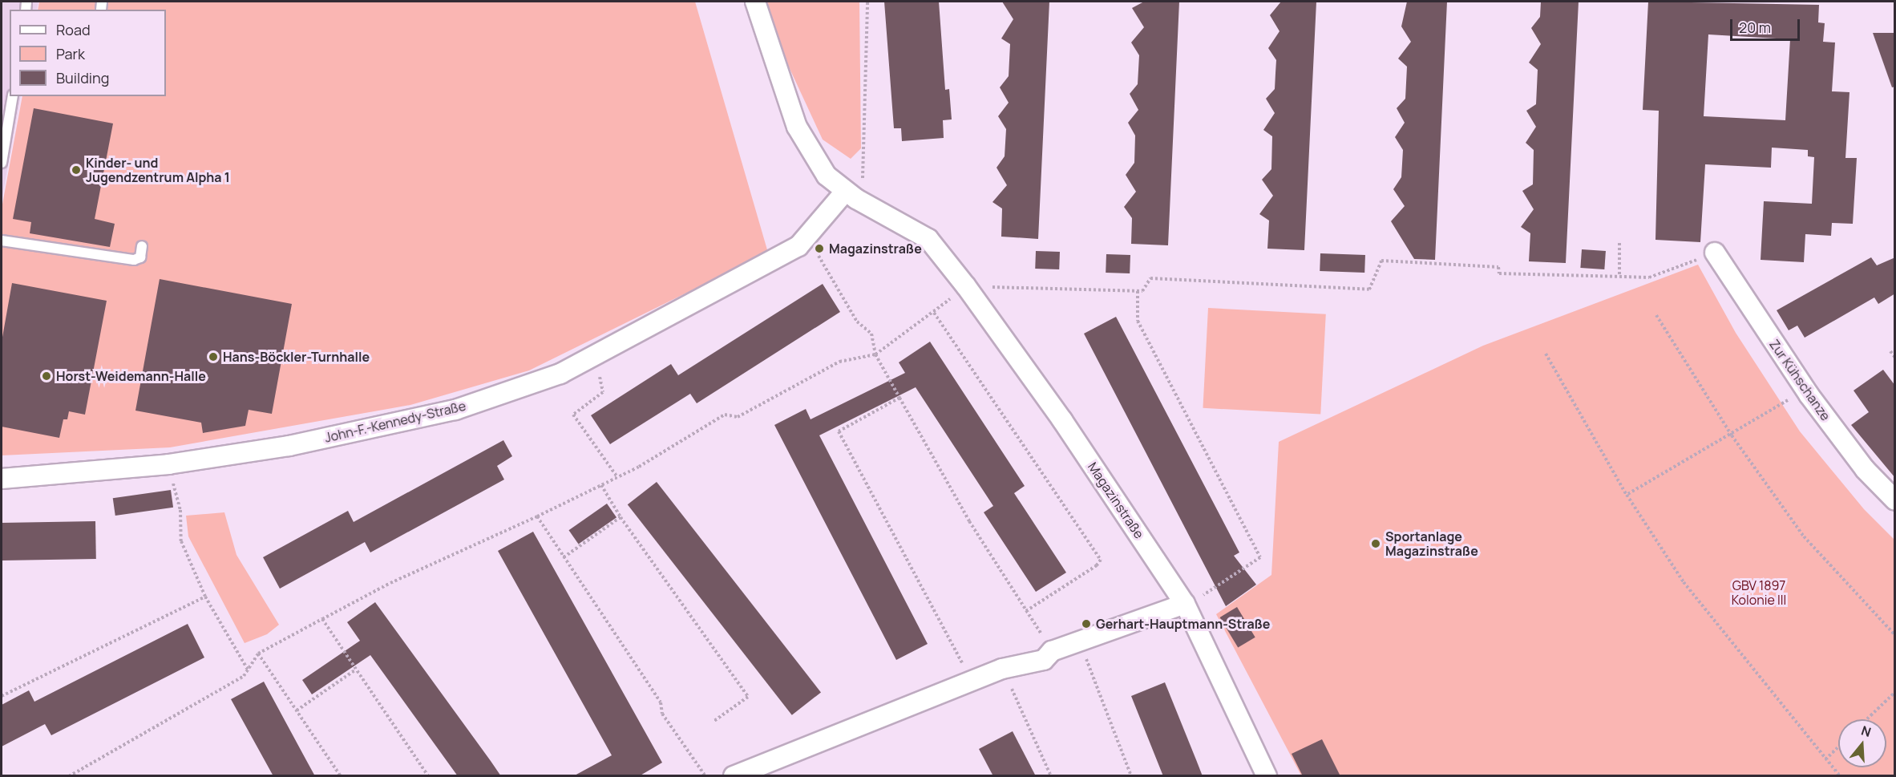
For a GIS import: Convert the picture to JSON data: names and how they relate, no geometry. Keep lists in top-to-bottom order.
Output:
{
  "streets": {
    "street": ["Zur Kühschanze", "John-F.-Kennedy-Straße", "Magazinstraße"]
  },
  "crossings": [
    ["John-F.-Kennedy-Straße", "Magazinstraße"]
  ],
  "parks": ["GBV 1897 Kolonie III"],
  "places": [
    "Kinder- und Jugendzentrum Alpha 1",
    "Magazinstraße",
    "Hans-Böckler-Turnhalle",
    "Horst-Weidemann-Halle",
    "Sportanlage Magazinstraße",
    "Gerhart-Hauptmann-Straße"
  ],
  "legend": ["Road", "Park", "Building"],
  "scale_bar": "20 m",
  "north": "top"
}
